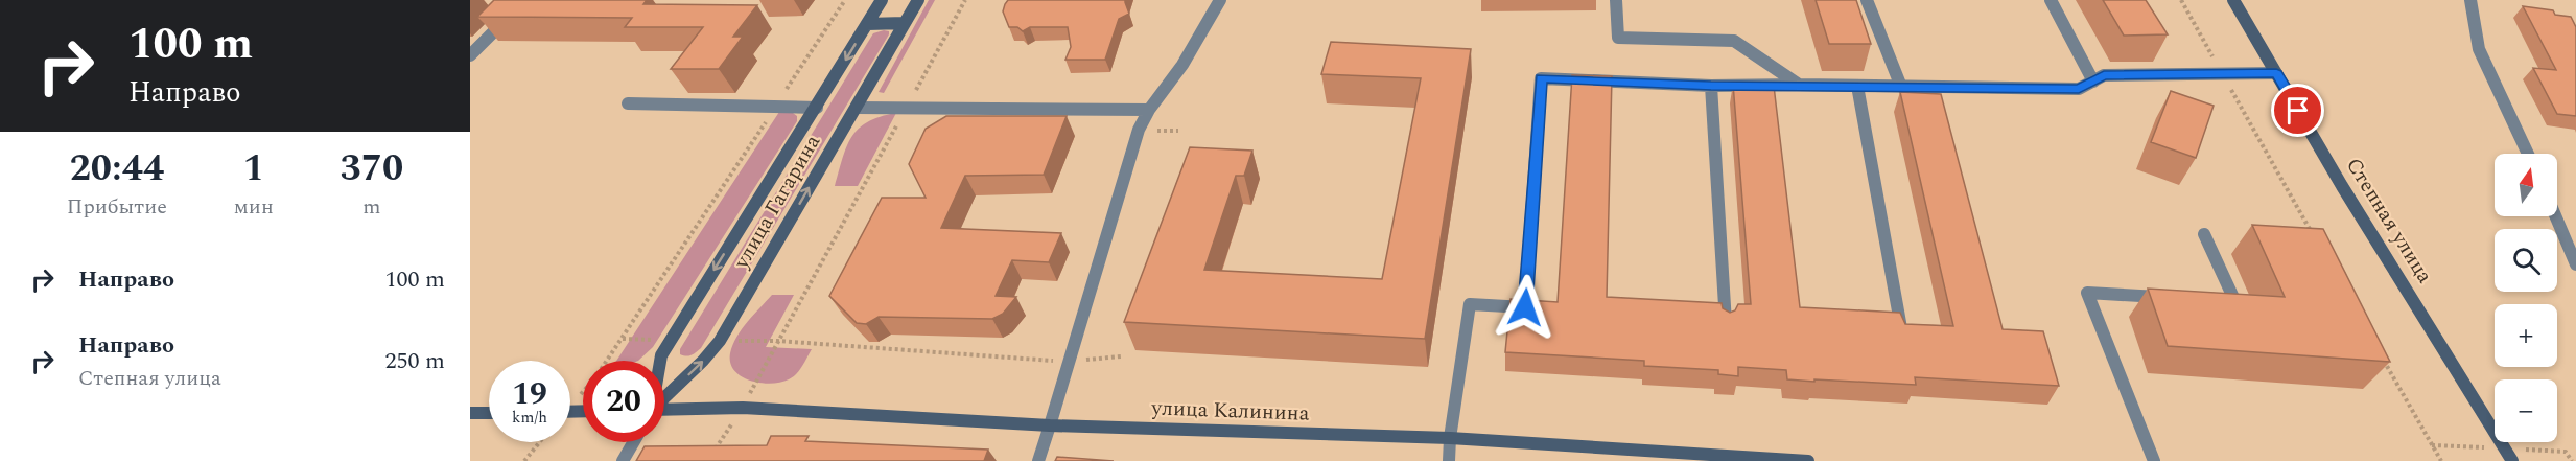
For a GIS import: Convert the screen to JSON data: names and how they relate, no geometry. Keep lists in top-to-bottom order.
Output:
{
  "streets": {
    "main road": ["улица Гагарина", "Степная улица", "улица Калинина"]
  },
  "north": "top",
  "page": {
    "turn": ["100 m", "Направо"],
    "eta": [
      "20:44",
      "Прибытие",
      "1",
      "мин",
      "370",
      "m"
    ],
    "map_buttons": ["+", "−"],
    "list": [
      {
        "name": "Направо",
        "value": "100 m"
      },
      {
        "name": "Направо",
        "note": "Степная улица",
        "value": "250 m"
      }
    ],
    "speed": "19 km/h",
    "limit": "20"
  }
}
